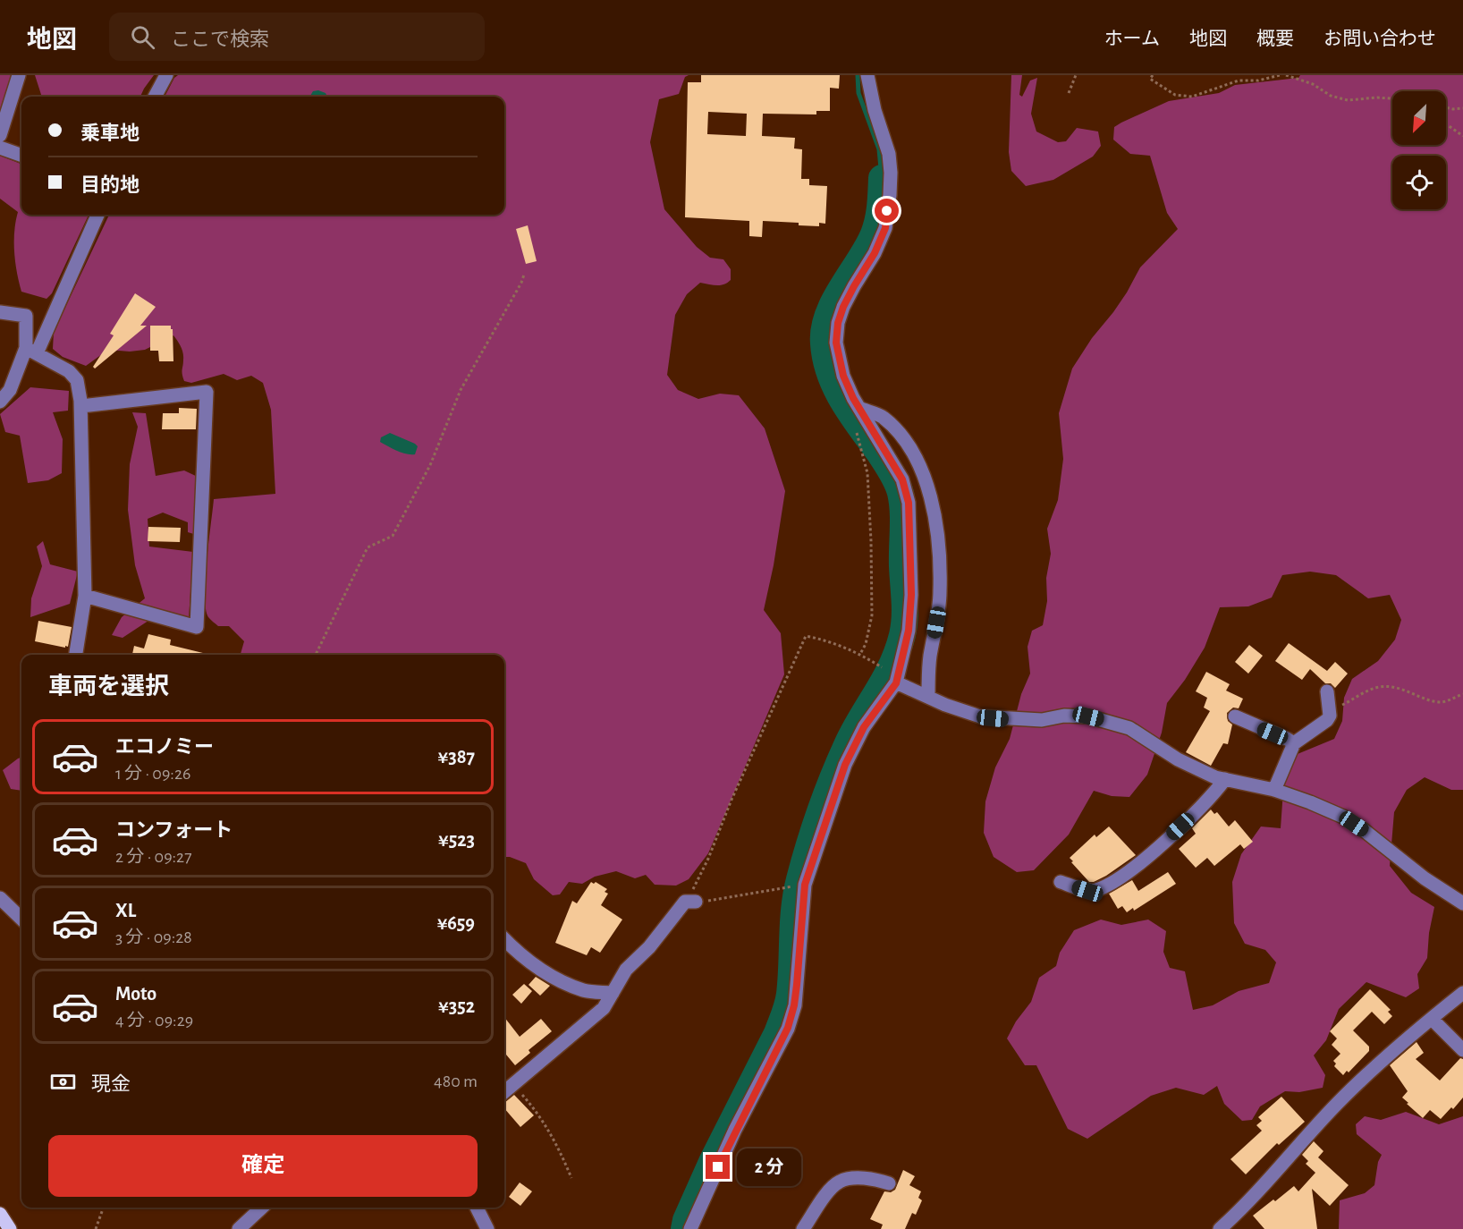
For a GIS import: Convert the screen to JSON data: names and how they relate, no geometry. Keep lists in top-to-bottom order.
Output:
{
  "north": "bottom left",
  "page": {
    "header": "地図",
    "search": "ここで検索",
    "nav": [
      "ホーム",
      "地図",
      "概要",
      "お問い合わせ"
    ],
    "banner": ["乗車地", "目的地"],
    "heading": "車両を選択",
    "list": [
      {
        "name": "エコノミー",
        "note": "1 分 · 09:26",
        "value": "¥387"
      },
      {
        "name": "コンフォート",
        "note": "2 分 · 09:27",
        "value": "¥523"
      },
      {
        "name": "XL",
        "note": "3 分 · 09:28",
        "value": "¥659"
      },
      {
        "name": "Moto",
        "note": "4 分 · 09:29",
        "value": "¥352"
      }
    ],
    "pay": ["現金", "480 m"],
    "buttons": "確定",
    "bubble": "2 分"
  }
}
